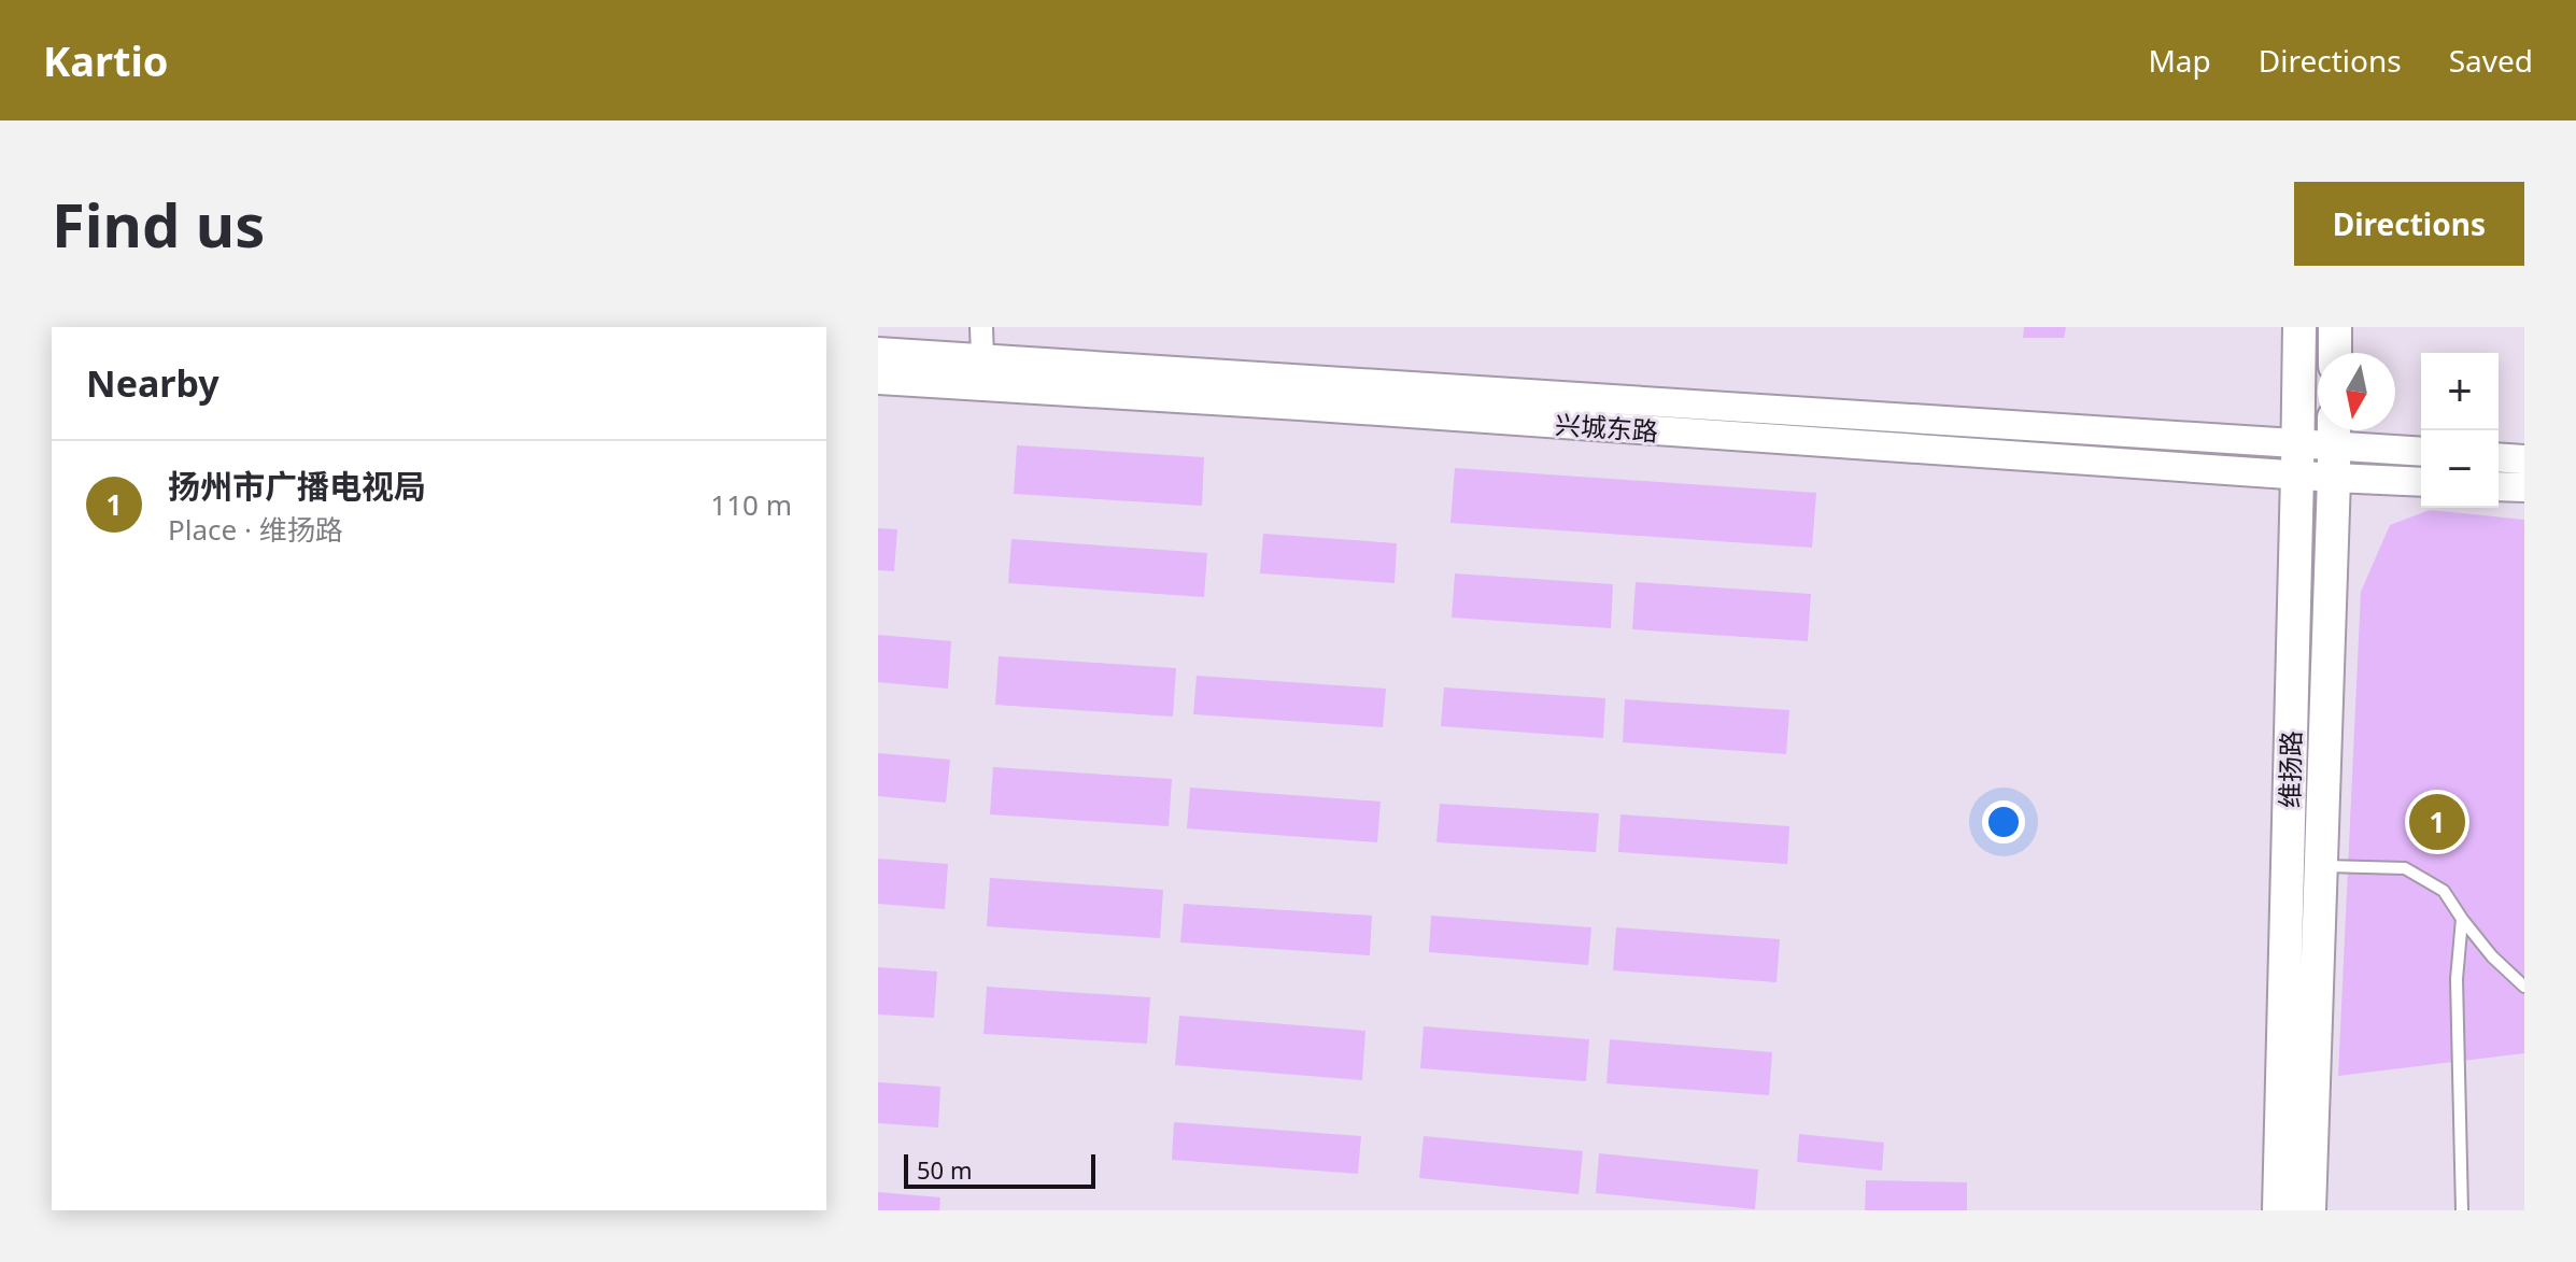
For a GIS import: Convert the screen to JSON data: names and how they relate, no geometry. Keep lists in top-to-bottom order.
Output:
{
  "streets": {
    "main road": ["维扬路"],
    "street": ["兴城东路"]
  },
  "crossings": [
    ["兴城东路", "维扬路"]
  ],
  "scale_bar": "50 m",
  "north": "bottom",
  "page": {
    "header": "Kartio",
    "nav": ["Map", "Directions", "Saved"],
    "buttons": "Directions",
    "title": "Find us",
    "heading": "Nearby",
    "map_buttons": ["+", "−"],
    "list": [
      {
        "mark": "1",
        "name": "扬州市广播电视局",
        "note": "Place · 维扬路",
        "value": "110 m"
      }
    ],
    "pins": "1",
    "scale": "50 m"
  }
}
